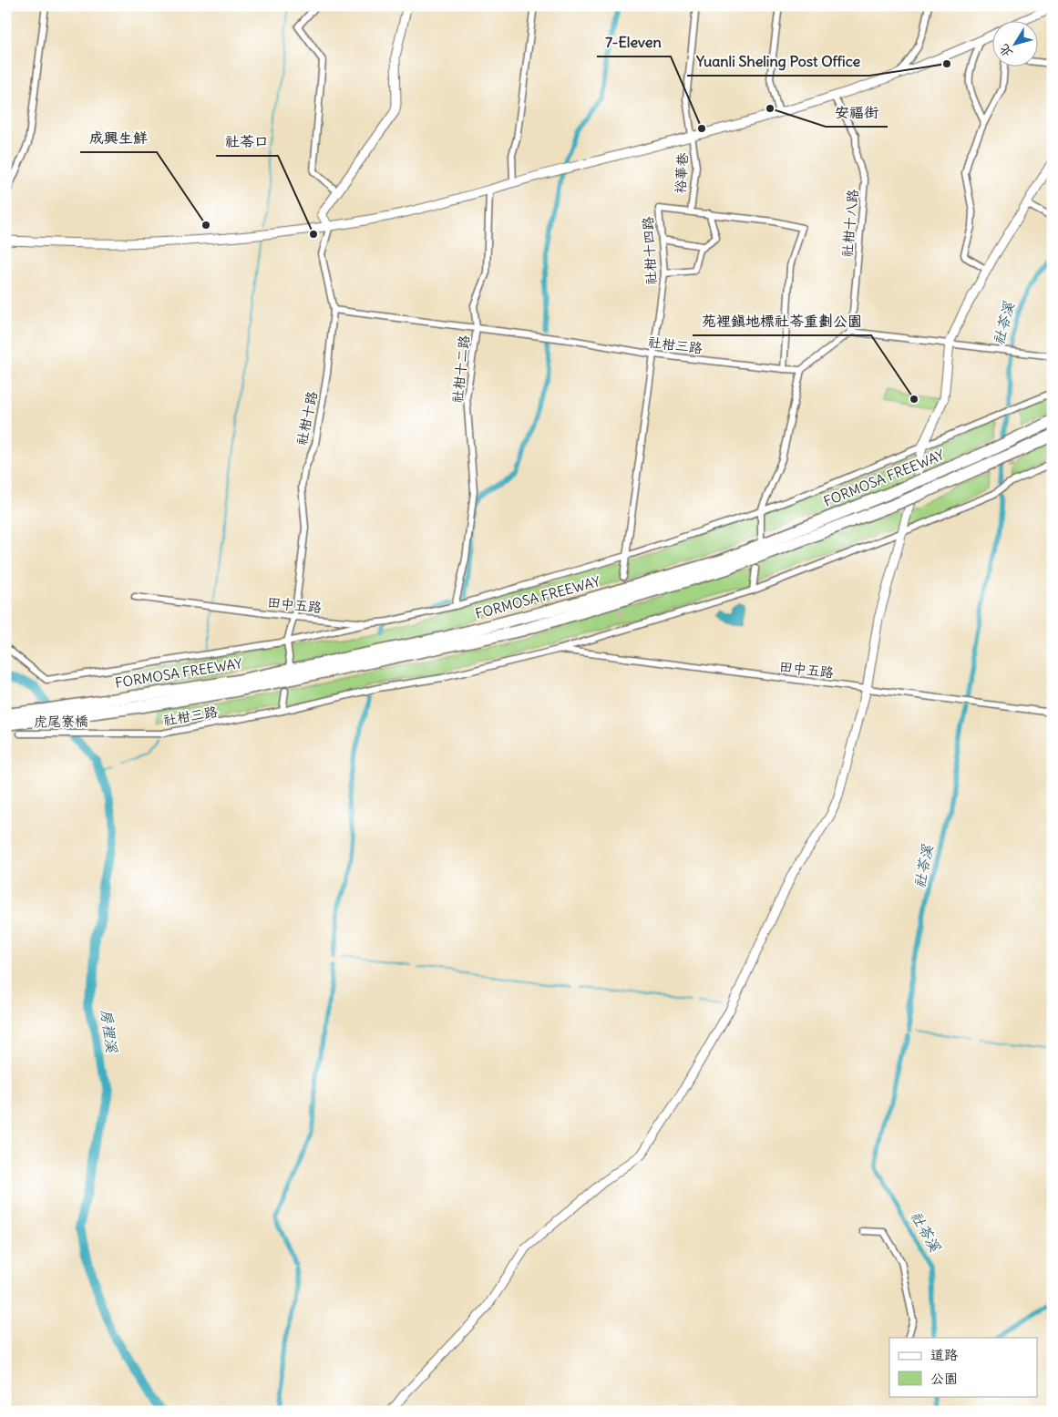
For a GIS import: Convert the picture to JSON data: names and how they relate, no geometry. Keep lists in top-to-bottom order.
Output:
{
  "streets": {
    "highway": ["FORMOSA FREEWAY"],
    "street": [
      "裕華巷",
      "社柑十八路",
      "社柑十四路",
      "社柑三路",
      "社柑十二路",
      "社柑十路",
      "田中五路",
      "虎尾寮橋"
    ]
  },
  "crossings": [
    ["裕華巷", "社柑十四路"],
    ["社柑十四路", "社柑三路"],
    ["社柑三路", "社柑十二路"],
    ["社柑三路", "社柑十路"],
    ["社柑三路", "田中五路"],
    ["社柑三路", "虎尾寮橋"],
    ["社柑十路", "田中五路"]
  ],
  "water": ["社苓溪", "房裡溪"],
  "places": [
    "Yuanli Sheling Post Office",
    "安福街",
    "7-Eleven",
    "成興生鮮",
    "社苓口",
    "苑裡鎮地標社苓重劃公園"
  ],
  "legend": ["道路", "公園"],
  "north": "bottom left"
}
